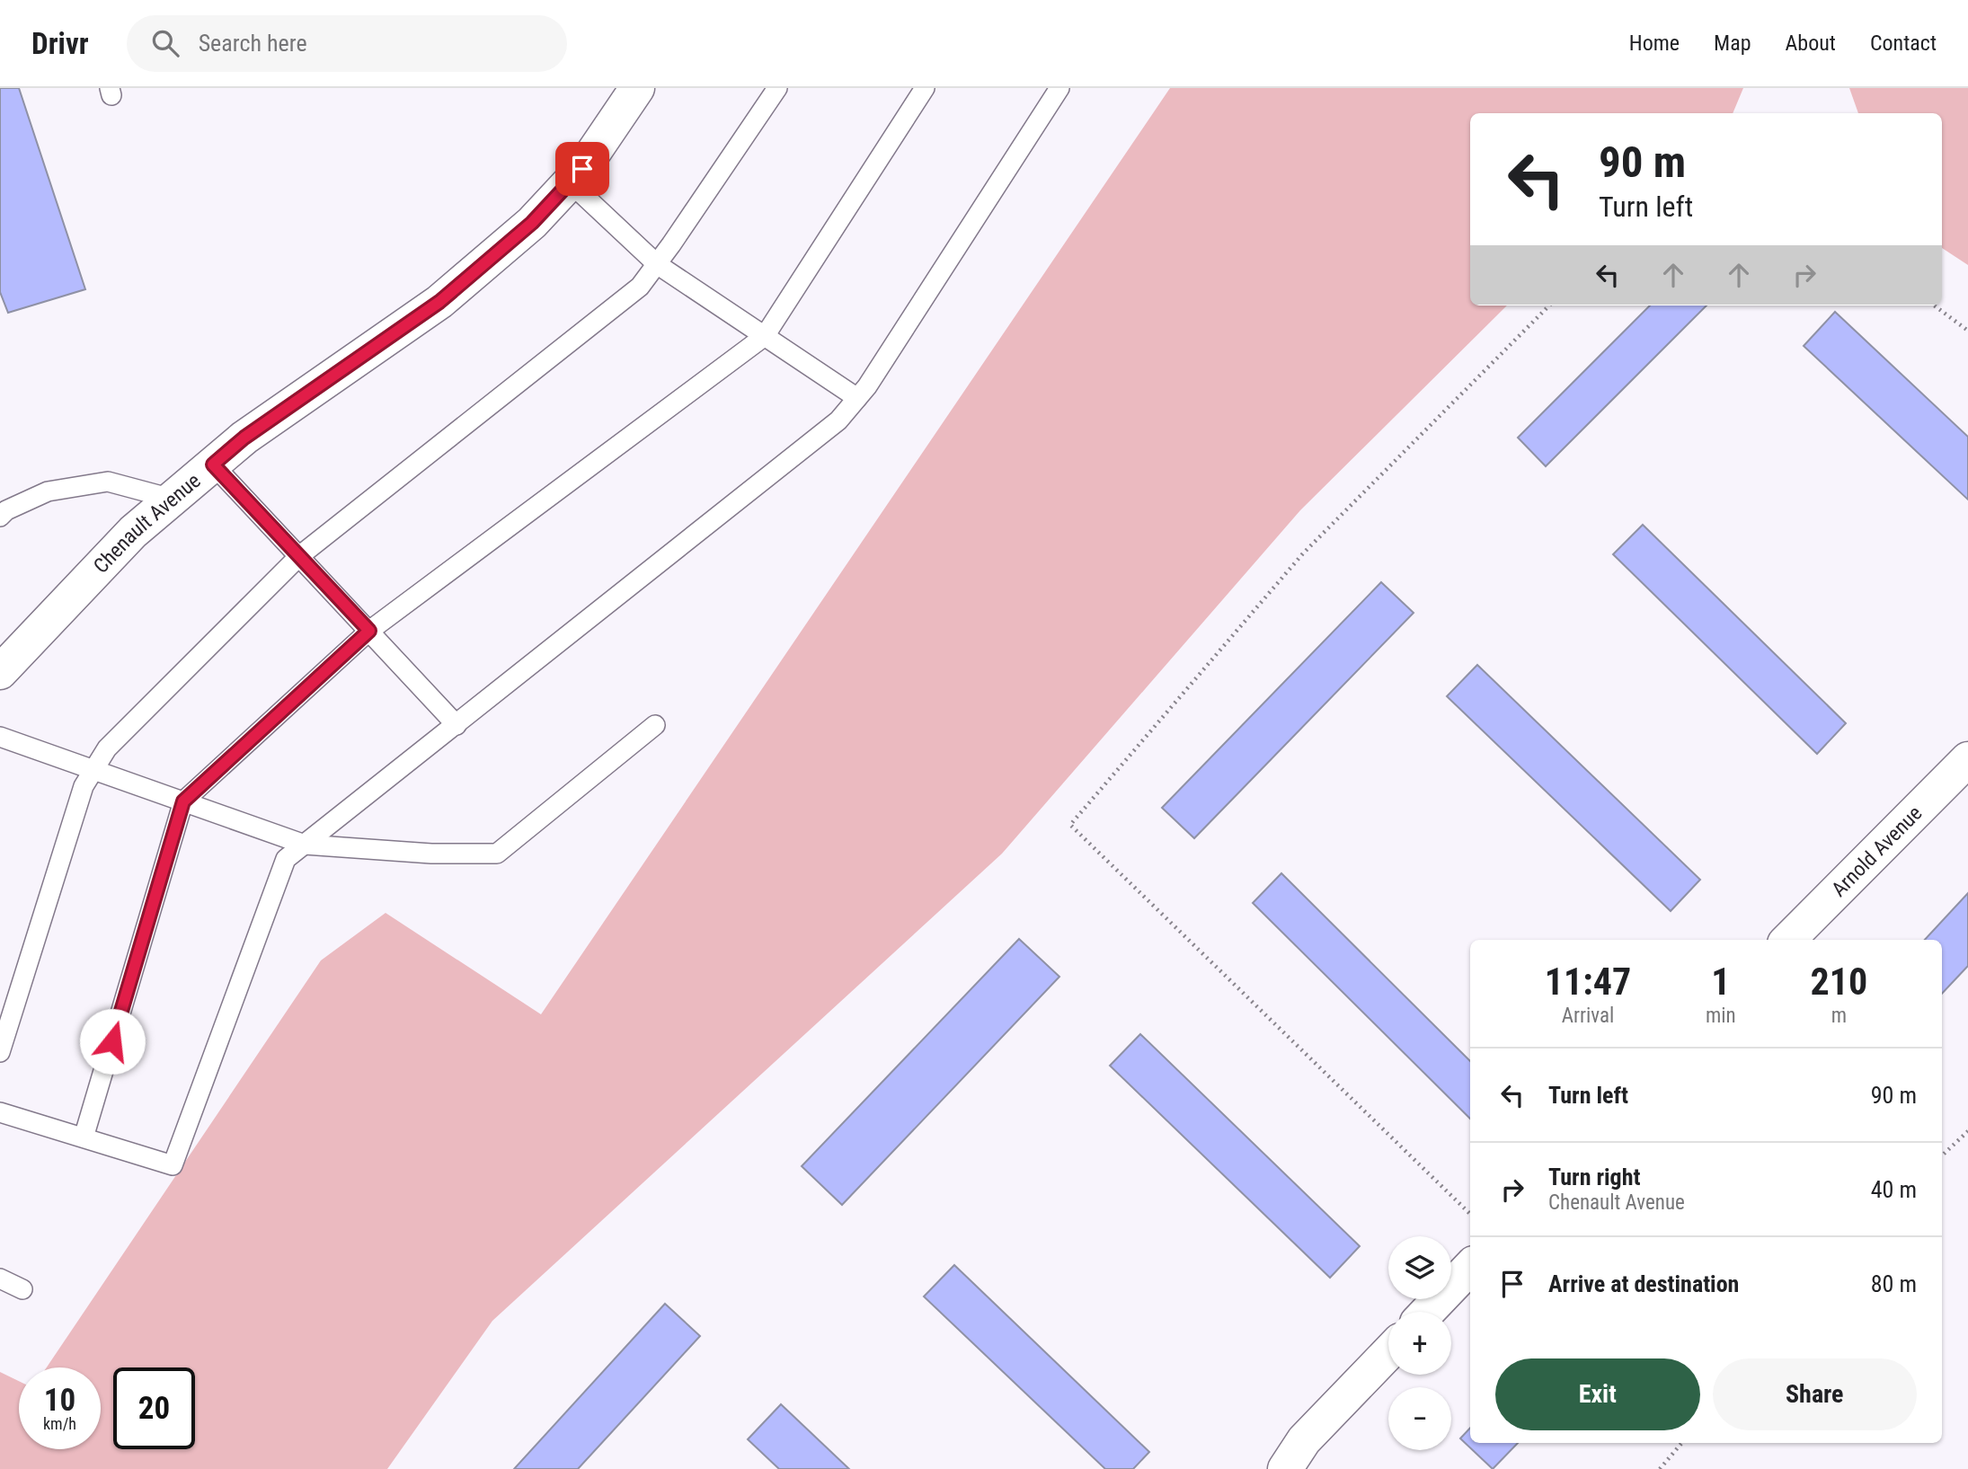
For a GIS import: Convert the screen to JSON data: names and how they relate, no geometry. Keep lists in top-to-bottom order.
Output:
{
  "streets": {
    "street": ["Chenault Avenue", "Arnold Avenue"]
  },
  "page": {
    "header": "Drivr",
    "search": "Search here",
    "nav": [
      "Home",
      "Map",
      "About",
      "Contact"
    ],
    "turn": ["90 m", "Turn left"],
    "eta": [
      "11:47",
      "Arrival",
      "1",
      "min",
      "210",
      "m"
    ],
    "list": [
      {
        "name": "Turn left",
        "value": "90 m"
      },
      {
        "name": "Turn right",
        "note": "Chenault Avenue",
        "value": "40 m"
      },
      {
        "name": "Arrive at destination",
        "value": "80 m"
      }
    ],
    "map_buttons": ["+", "−"],
    "buttons": ["Exit", "Share"],
    "speed": "10 km/h",
    "limit": "20"
  }
}
